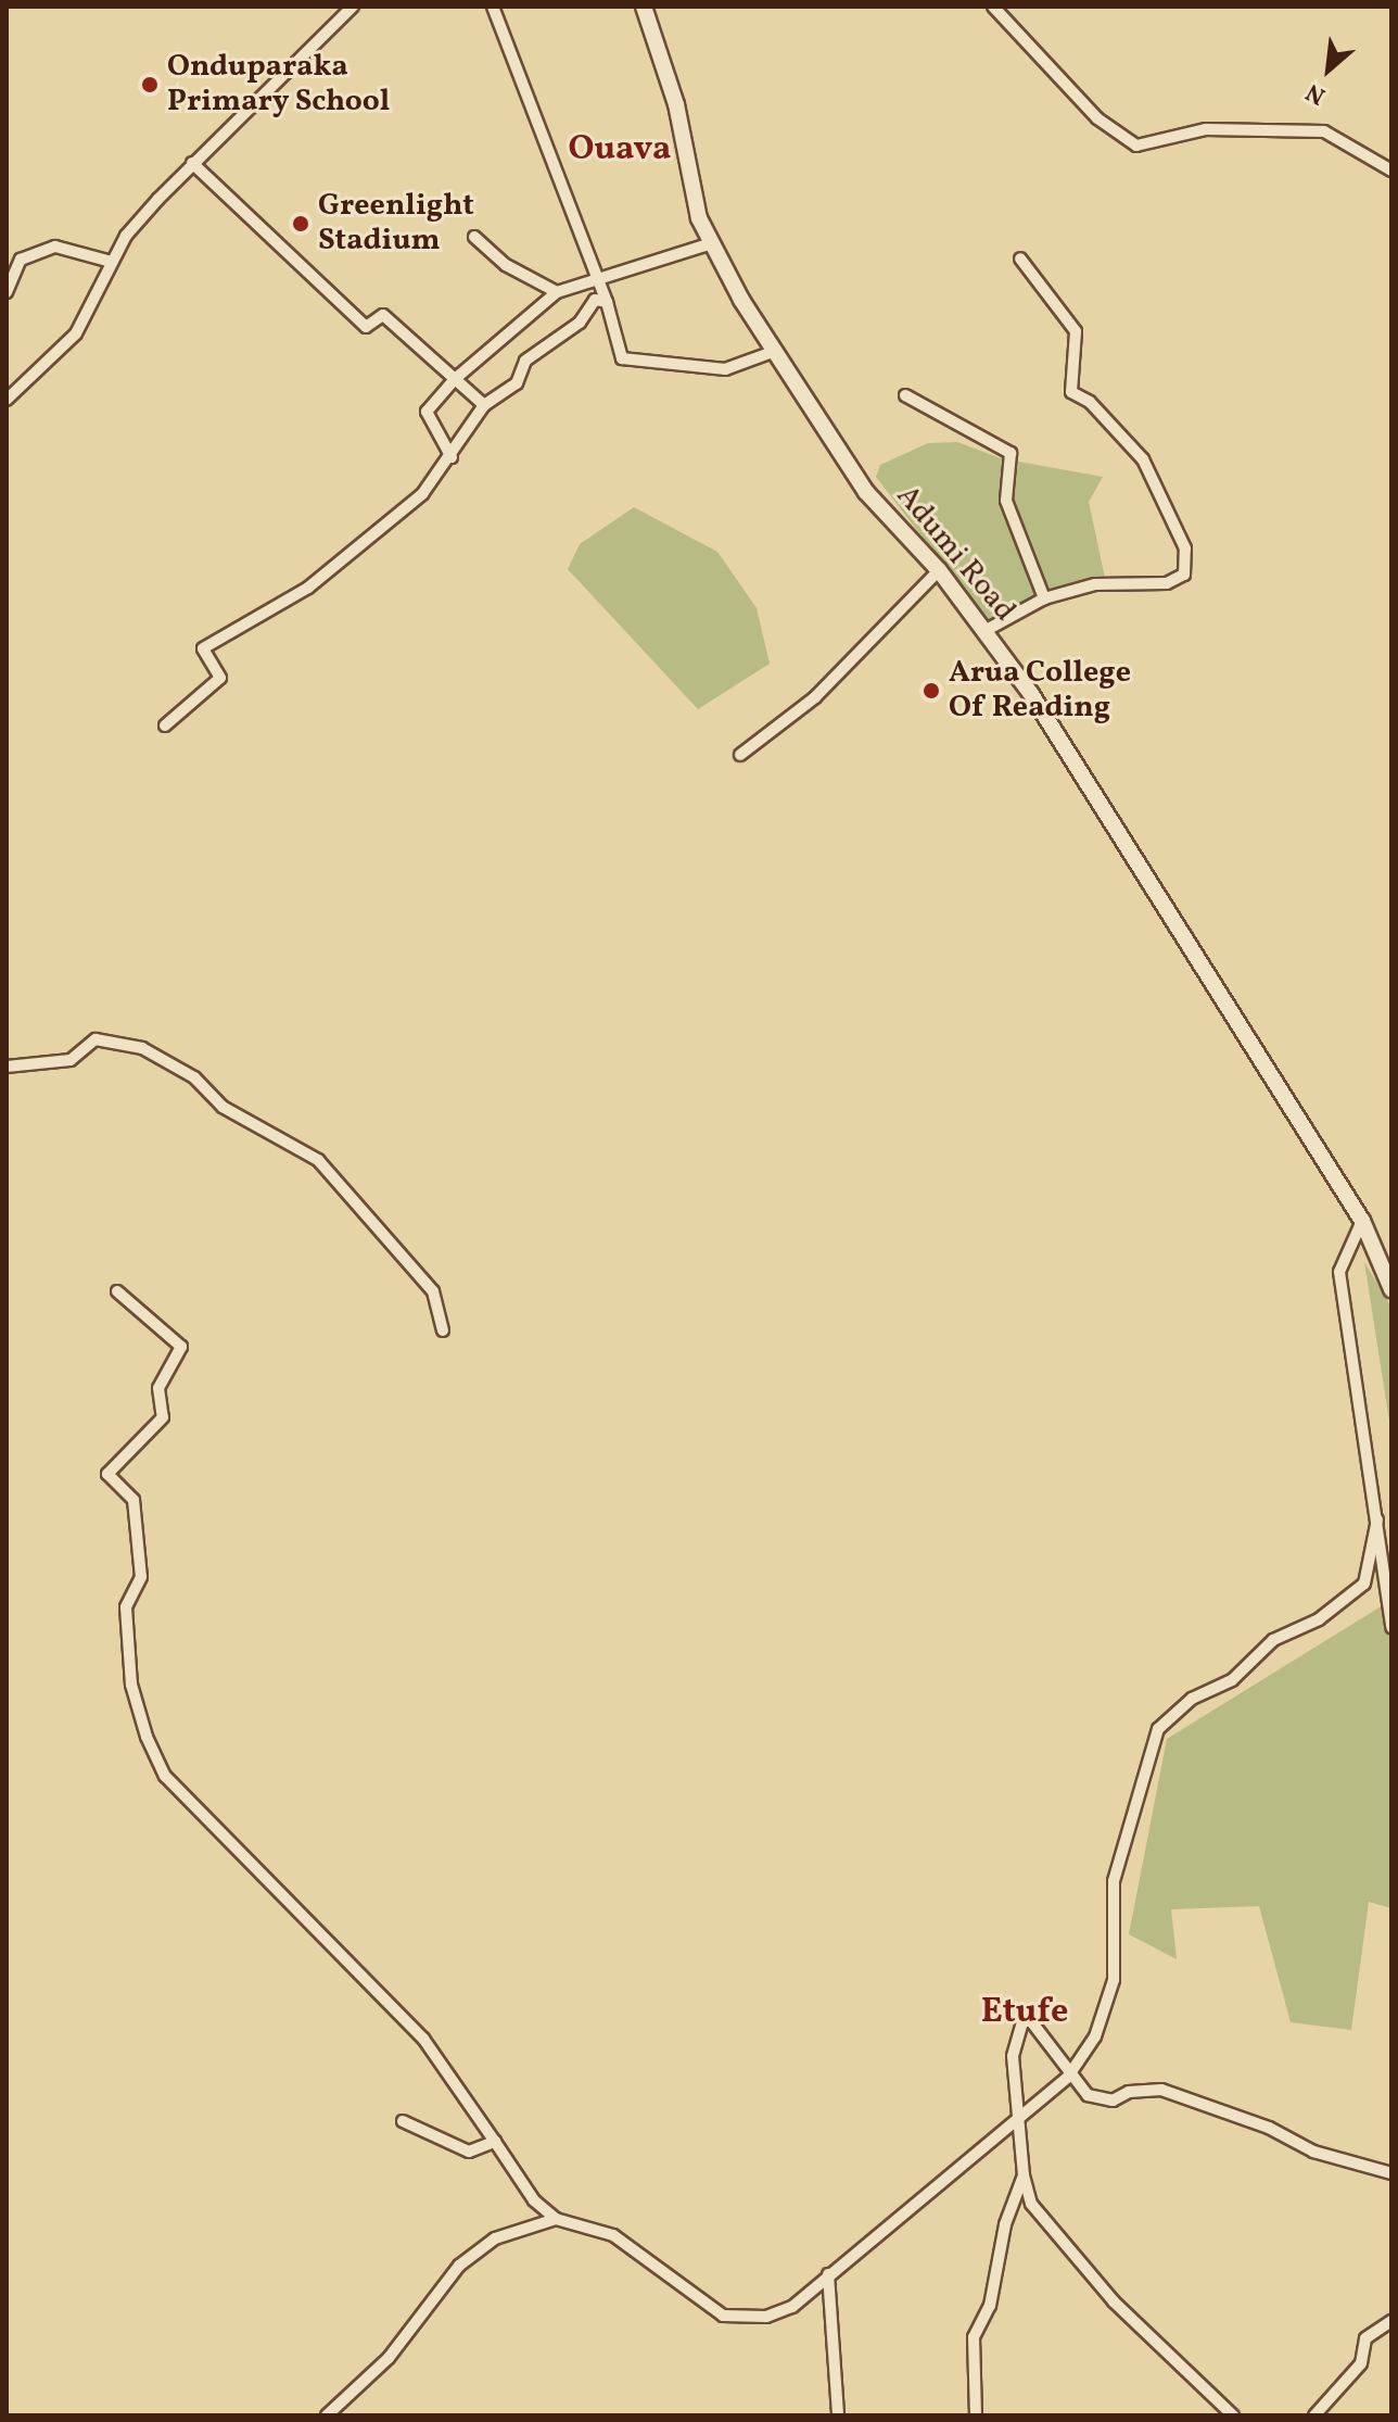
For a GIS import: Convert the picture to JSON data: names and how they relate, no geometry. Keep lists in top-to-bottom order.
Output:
{
  "streets": {
    "main road": ["Adumi Road"]
  },
  "districts": ["Ouava", "Etufe"],
  "places": ["Onduparaka Primary School", "Greenlight Stadium", "Arua College Of Reading"],
  "north": "bottom left"
}
